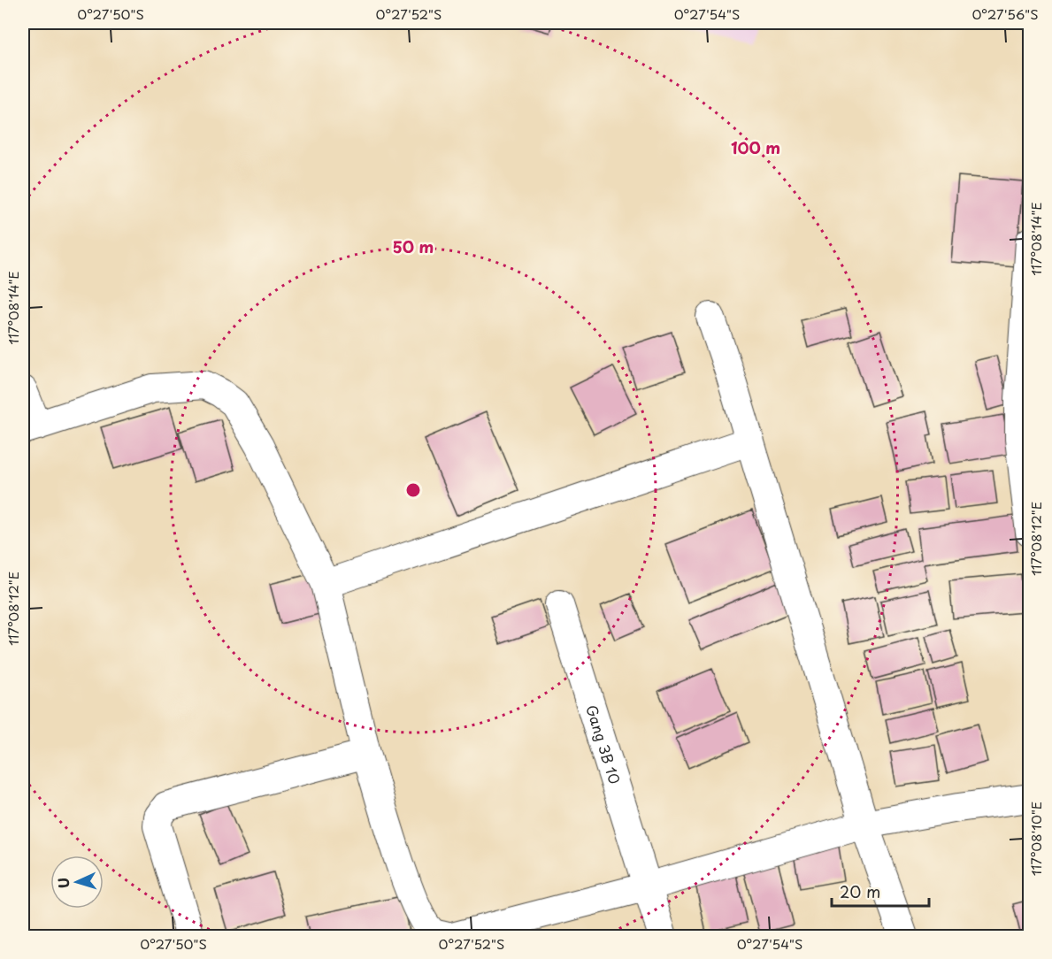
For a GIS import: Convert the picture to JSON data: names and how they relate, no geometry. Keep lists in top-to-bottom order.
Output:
{
  "streets": {
    "street": ["Gang 3B 10"]
  },
  "scale_bar": "20 m",
  "north": "left",
  "coordinates": [
    "0°27'50\"S",
    "0°27'52\"S",
    "0°27'54\"S",
    "0°27'56\"S",
    "117°08'14\"E",
    "117°08'12\"E",
    "117°08'10\"E"
  ],
  "rings": ["100 m", "50 m"]
}
